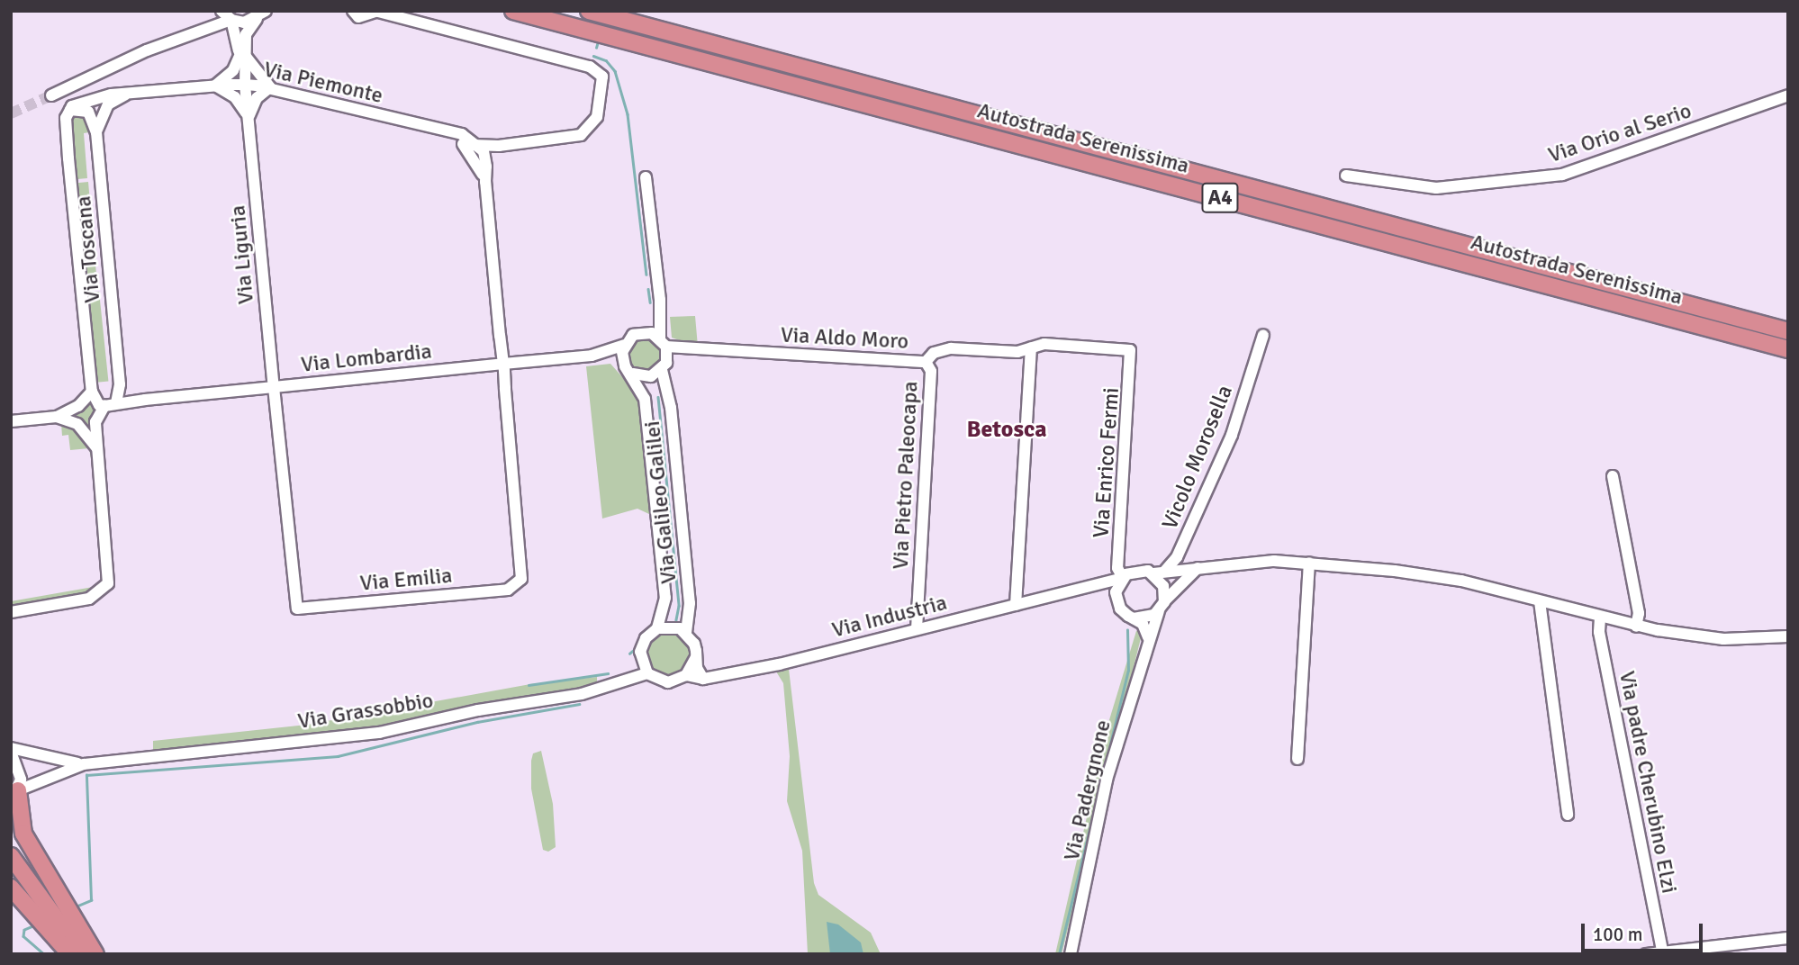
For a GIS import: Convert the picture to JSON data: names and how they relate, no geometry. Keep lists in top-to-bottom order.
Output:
{
  "streets": {
    "highway": ["Autostrada Serenissima", "A4"],
    "street": [
      "Via Piemonte",
      "Via Orio al Serio",
      "Via Toscana",
      "Via Liguria",
      "Via Aldo Moro",
      "Via Lombardia",
      "Vicolo Morosella",
      "Via Enrico Fermi",
      "Via Pietro Paleocapa",
      "Via Galileo Galilei",
      "Via Emilia",
      "Via Industria",
      "Via Grassobbio",
      "Via padre Cherubino Elzi",
      "Via Padergnone"
    ]
  },
  "crossings": [
    ["Via Piemonte", "Via Liguria"],
    ["Via Toscana", "Via Lombardia"],
    ["Via Liguria", "Via Lombardia"],
    ["Via Liguria", "Via Emilia"],
    ["Via Aldo Moro", "Via Lombardia"],
    ["Via Aldo Moro", "Via Enrico Fermi"],
    ["Via Aldo Moro", "Via Pietro Paleocapa"],
    ["Via Aldo Moro", "Via Galileo Galilei"],
    ["Via Lombardia", "Via Galileo Galilei"],
    ["Via Lombardia", "Via Emilia"],
    ["Via Enrico Fermi", "Via Industria"],
    ["Via Enrico Fermi", "Via Padergnone"],
    ["Via Pietro Paleocapa", "Via Industria"],
    ["Via Galileo Galilei", "Via Industria"],
    ["Via Galileo Galilei", "Via Grassobbio"],
    ["Via Industria", "Via Grassobbio"],
    ["Via Industria", "Via Padergnone"]
  ],
  "districts": ["Betosca"],
  "scale_bar": "100 m"
}
